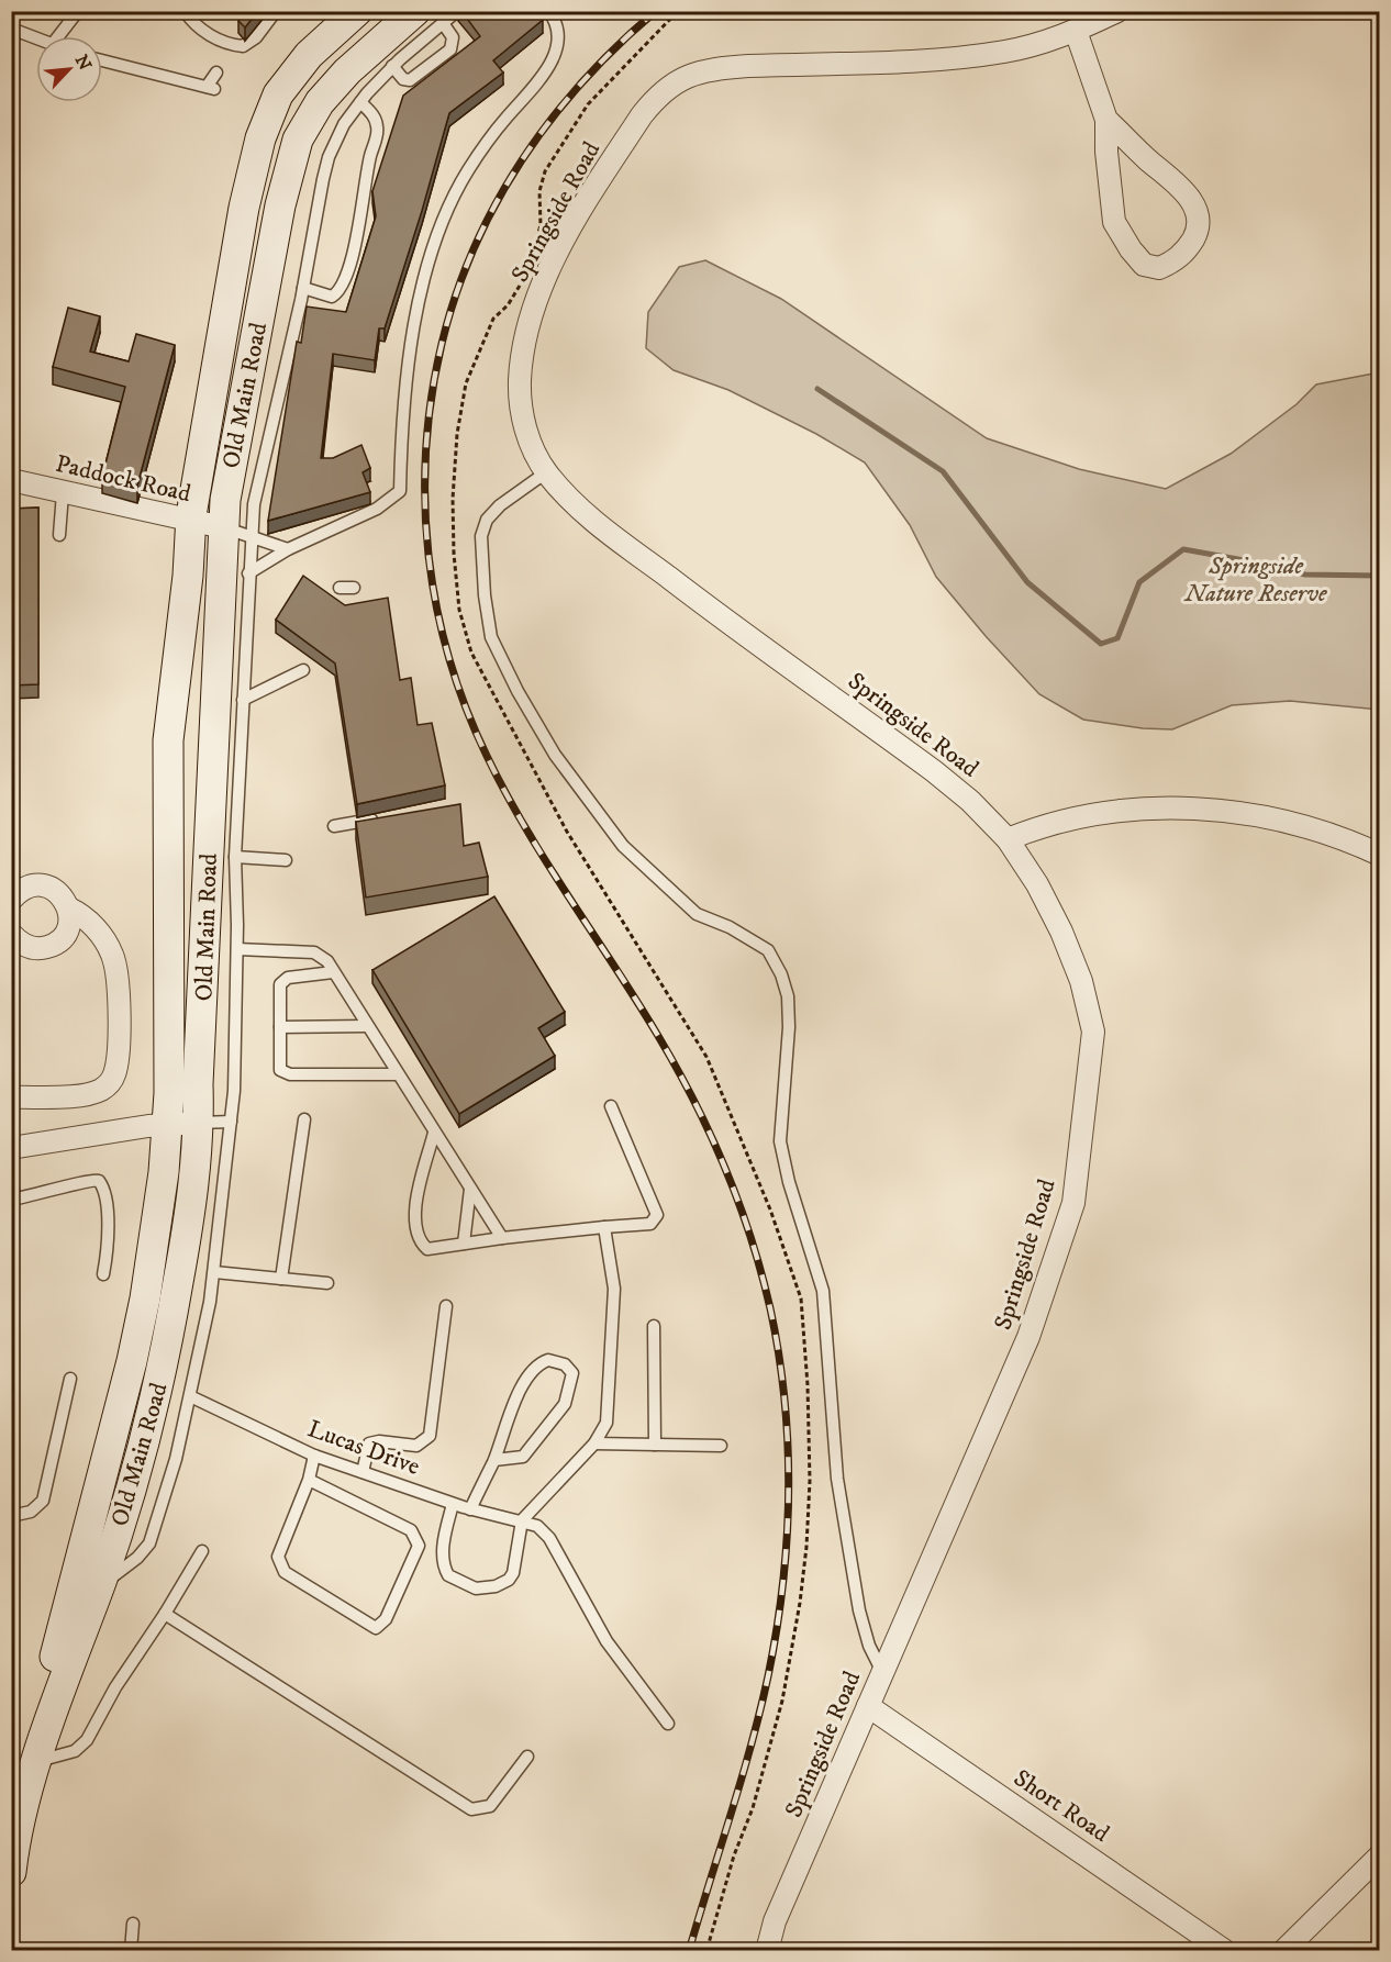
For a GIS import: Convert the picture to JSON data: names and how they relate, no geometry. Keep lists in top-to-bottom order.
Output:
{
  "streets": {
    "main road": ["Old Main Road"],
    "street": ["Springside Road", "Paddock Road", "Short Road"],
    "lane": ["Lucas Drive"]
  },
  "crossings": [
    ["Springside Road", "Short Road"],
    ["Old Main Road", "Paddock Road"]
  ],
  "parks": ["Springside Nature Reserve"],
  "north": "top right"
}
